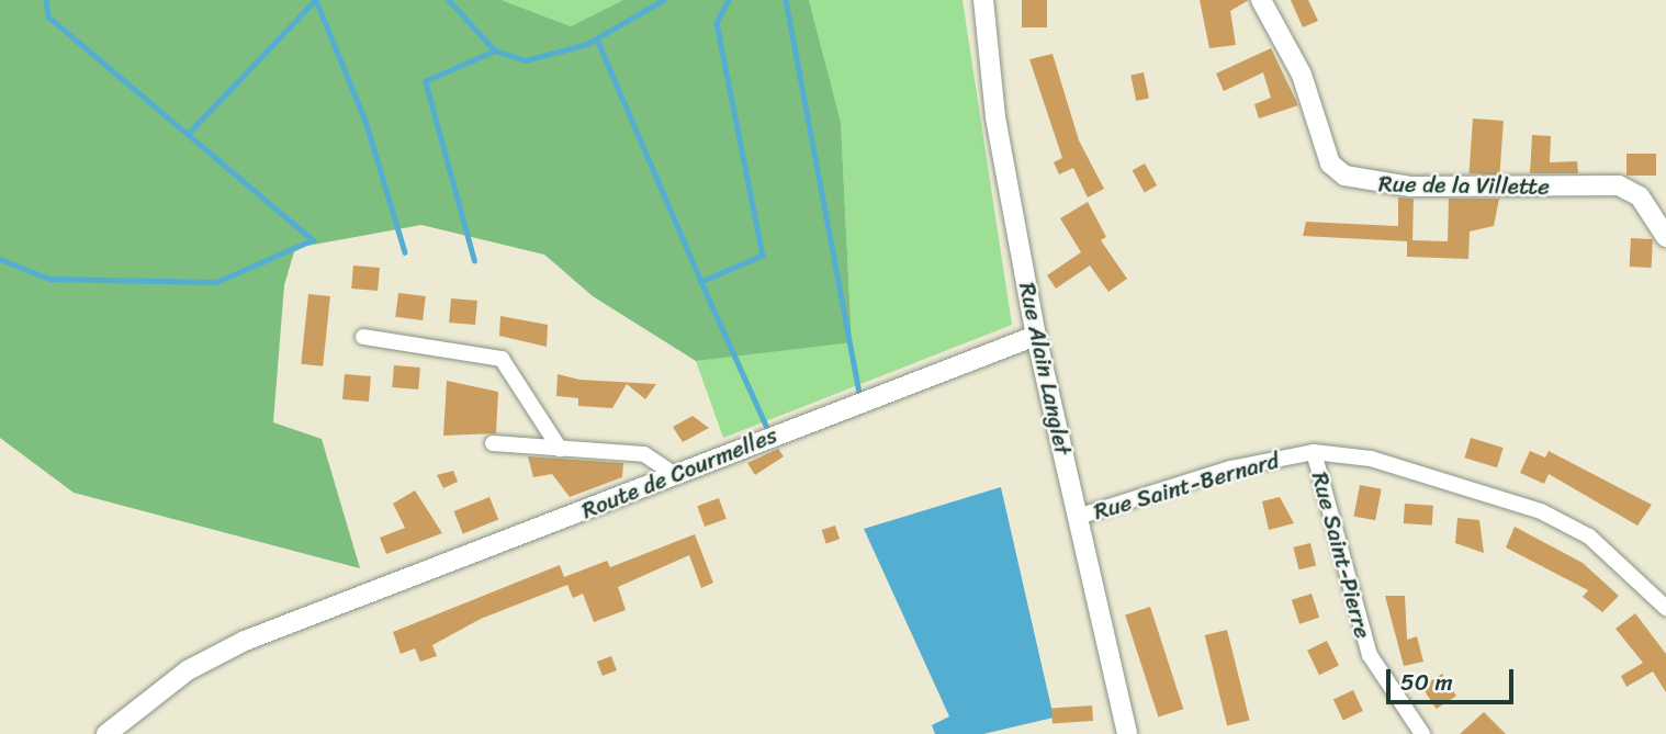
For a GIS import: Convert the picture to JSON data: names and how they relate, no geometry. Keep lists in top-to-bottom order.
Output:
{
  "streets": {
    "street": [
      "Rue de la Villette",
      "Rue Alain Langlet",
      "Route de Courmelles",
      "Rue Saint-Bernard",
      "Rue Saint-Pierre"
    ]
  },
  "crossings": [
    ["Rue Alain Langlet", "Route de Courmelles"],
    ["Rue Alain Langlet", "Rue Saint-Bernard"],
    ["Rue Saint-Bernard", "Rue Saint-Pierre"]
  ],
  "scale_bar": "50 m"
}
